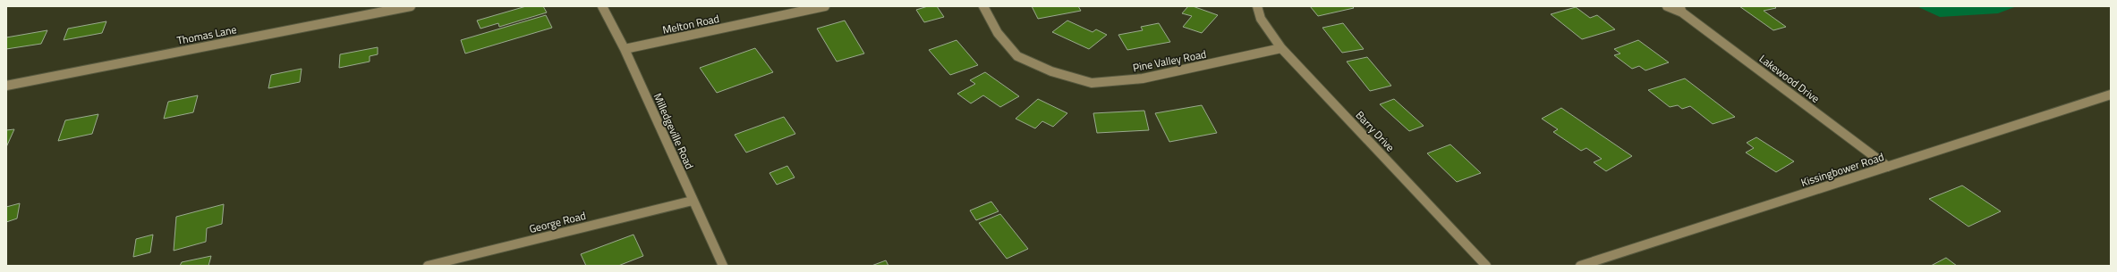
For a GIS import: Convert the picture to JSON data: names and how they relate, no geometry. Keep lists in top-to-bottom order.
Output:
{
  "streets": {
    "street": [
      "Melton Road",
      "Thomas Lane",
      "Pine Valley Road",
      "Lakewood Drive",
      "Milledgeville Road",
      "Barry Drive",
      "Kissingbower Road",
      "George Road"
    ]
  },
  "crossings": [
    ["Melton Road", "Milledgeville Road"],
    ["Pine Valley Road", "Barry Drive"],
    ["Lakewood Drive", "Kissingbower Road"],
    ["Milledgeville Road", "George Road"]
  ]
}
